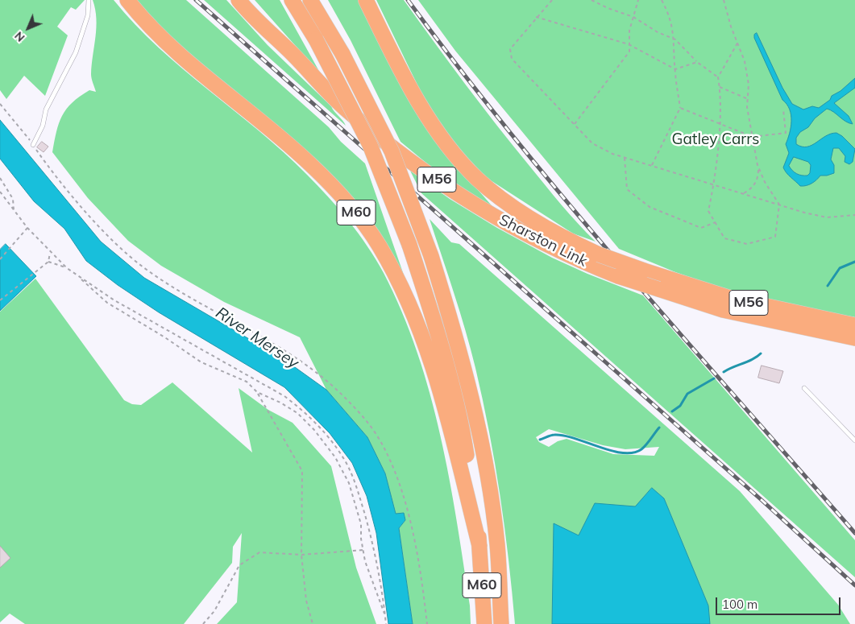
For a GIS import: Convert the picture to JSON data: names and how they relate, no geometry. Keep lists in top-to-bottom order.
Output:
{
  "streets": {
    "highway": ["M56", "M60", "Sharston Link"]
  },
  "crossings": [
    ["M56", "Sharston Link"]
  ],
  "water": ["River Mersey"],
  "parks": ["Gatley Carrs"],
  "scale_bar": "100 m",
  "north": "bottom left"
}
